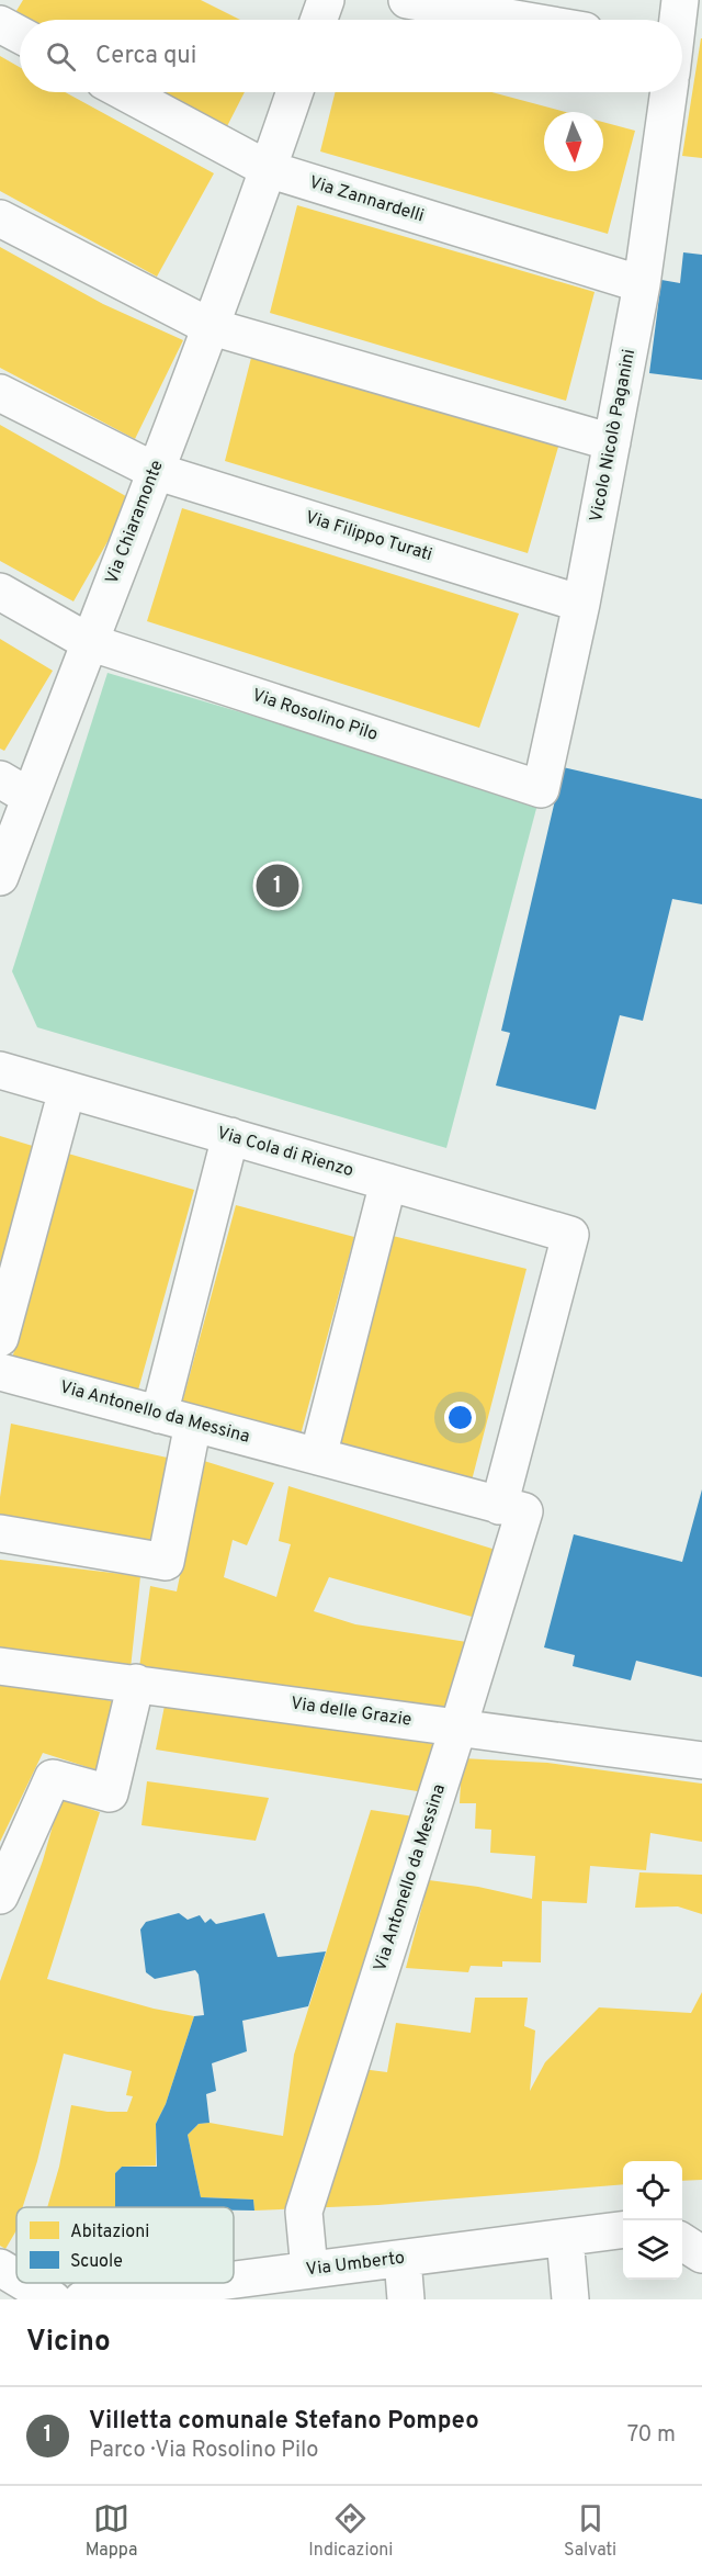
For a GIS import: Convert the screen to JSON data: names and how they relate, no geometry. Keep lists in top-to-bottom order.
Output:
{
  "streets": {
    "street": [
      "Via Zannardelli",
      "Vicolo Nicolò Paganini",
      "Via Chiaramonte",
      "Via Filippo Turati",
      "Via Rosolino Pilo",
      "Via Cola di Rienzo",
      "Via Antonello da Messina",
      "Via delle Grazie",
      "Via Umberto"
    ]
  },
  "crossings": [
    ["Via Zannardelli", "Vicolo Nicolò Paganini"],
    ["Via Zannardelli", "Via Chiaramonte"],
    ["Vicolo Nicolò Paganini", "Via Filippo Turati"],
    ["Vicolo Nicolò Paganini", "Via Rosolino Pilo"],
    ["Via Chiaramonte", "Via Filippo Turati"],
    ["Via Chiaramonte", "Via Rosolino Pilo"],
    ["Via Cola di Rienzo", "Via Antonello da Messina"],
    ["Via Antonello da Messina", "Via delle Grazie"],
    ["Via Antonello da Messina", "Via Umberto"]
  ],
  "legend": ["Abitazioni", "Scuole"],
  "north": "bottom",
  "page": {
    "search": "Cerca qui",
    "pins": "1",
    "heading": "Vicino",
    "list": [
      {
        "mark": "1",
        "name": "Villetta comunale Stefano Pompeo",
        "note": "Parco · Via Rosolino Pilo",
        "value": "70 m"
      }
    ],
    "nav": ["Mappa", "Indicazioni", "Salvati"]
  }
}
